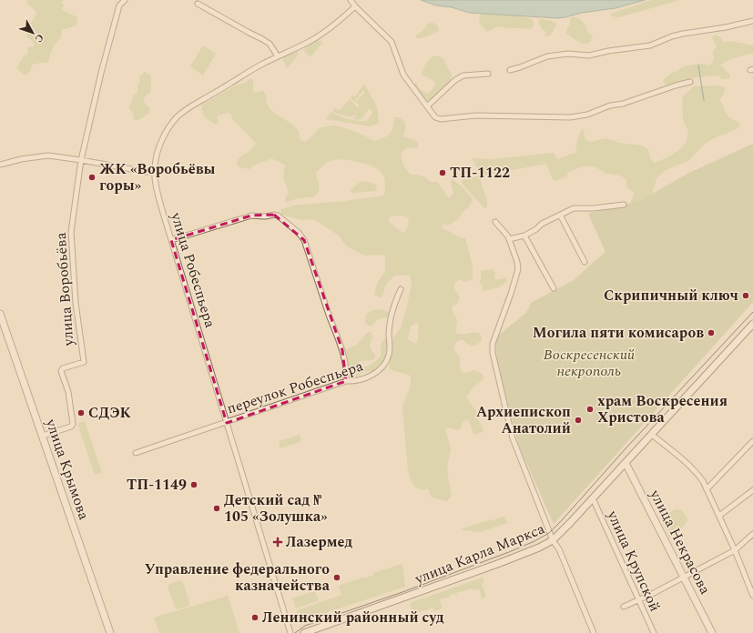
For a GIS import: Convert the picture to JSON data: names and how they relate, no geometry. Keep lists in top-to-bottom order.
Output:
{
  "streets": {
    "main road": ["улица Крымова", "улица Некрасова", "улица Карла Маркса"],
    "street": [
      "улица Робеспьера",
      "улица Воробьёва",
      "переулок Робеспьера",
      "улица Крупской"
    ]
  },
  "crossings": [
    ["улица Робеспьера", "переулок Робеспьера"],
    ["улица Воробьёва", "улица Крымова"],
    ["улица Некрасова", "улица Карла Маркса"],
    ["улица Карла Маркса", "улица Крупской"]
  ],
  "parks": ["Воскресенский некрополь"],
  "places": {
    "other": [
      "ТП-1122",
      "ЖК «Воробьёвы горы»",
      "Скрипичный ключ",
      "Могила пяти комисаров",
      "храм Воскресения Христова",
      "СДЭК",
      "Архиепископ Анатолий",
      "ТП-1149",
      "Детский сад № 105 «Золушка»",
      "Управление федерального казначейства",
      "Ленинский районный суд"
    ],
    "health": ["Лазермед"]
  },
  "north": "bottom right"
}
